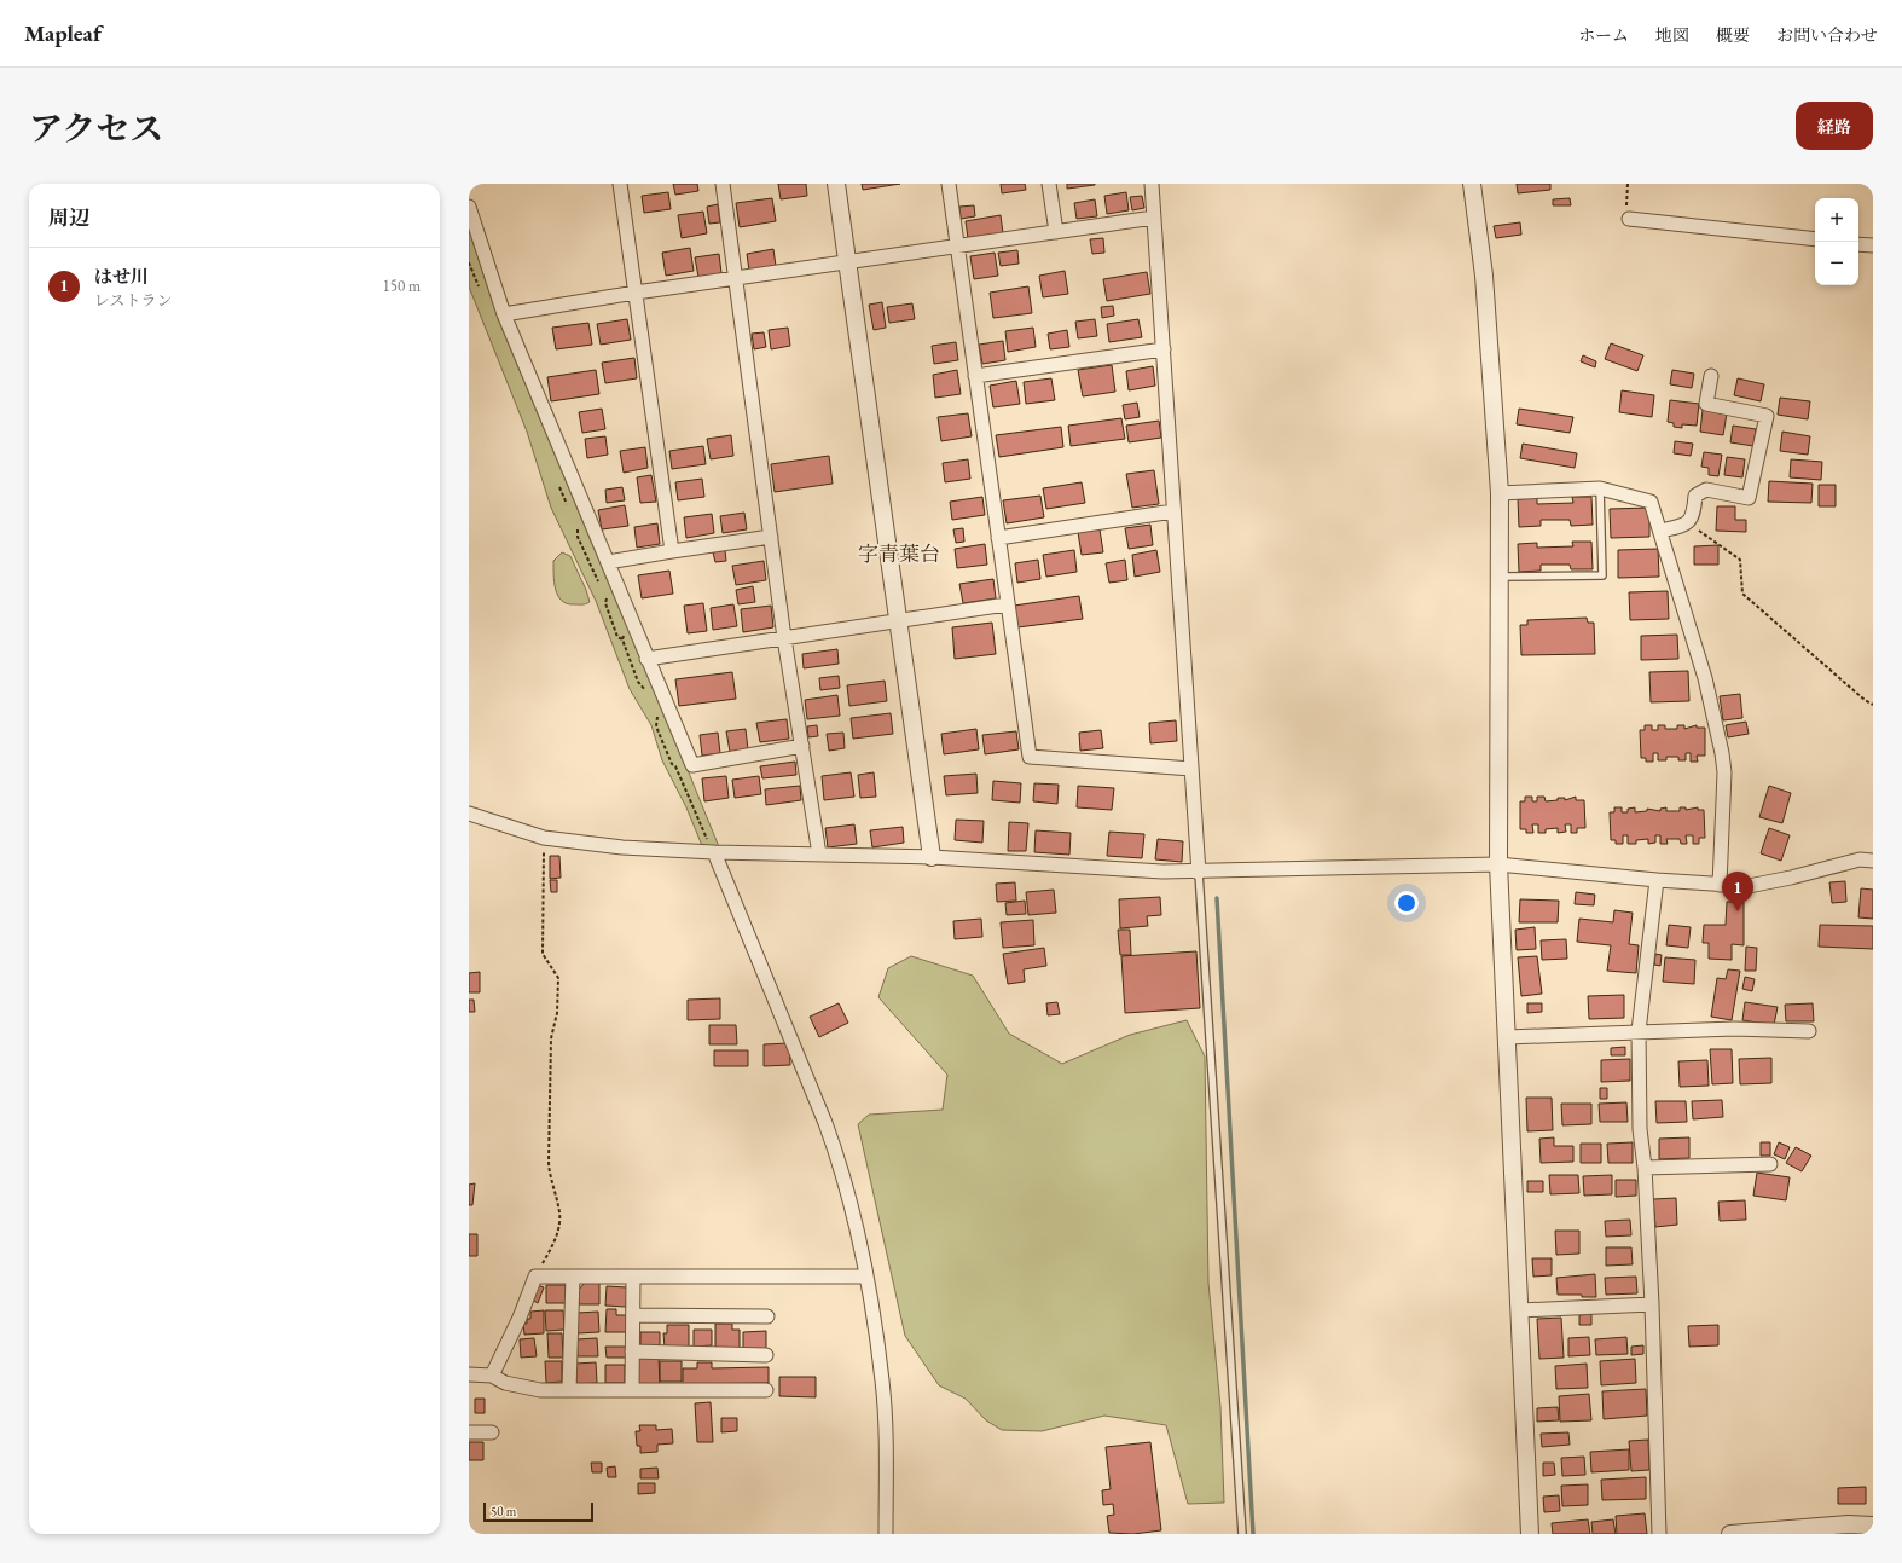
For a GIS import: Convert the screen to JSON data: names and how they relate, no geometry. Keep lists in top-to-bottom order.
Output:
{
  "districts": ["字青葉台"],
  "scale_bar": "50 m",
  "page": {
    "header": "Mapleaf",
    "nav": [
      "ホーム",
      "地図",
      "概要",
      "お問い合わせ"
    ],
    "title": "アクセス",
    "buttons": "経路",
    "heading": "周辺",
    "map_buttons": ["+", "−"],
    "list": [
      {
        "mark": "1",
        "name": "はせ川",
        "note": "レストラン",
        "value": "150 m"
      }
    ],
    "pins": "1",
    "scale": "50 m"
  }
}
